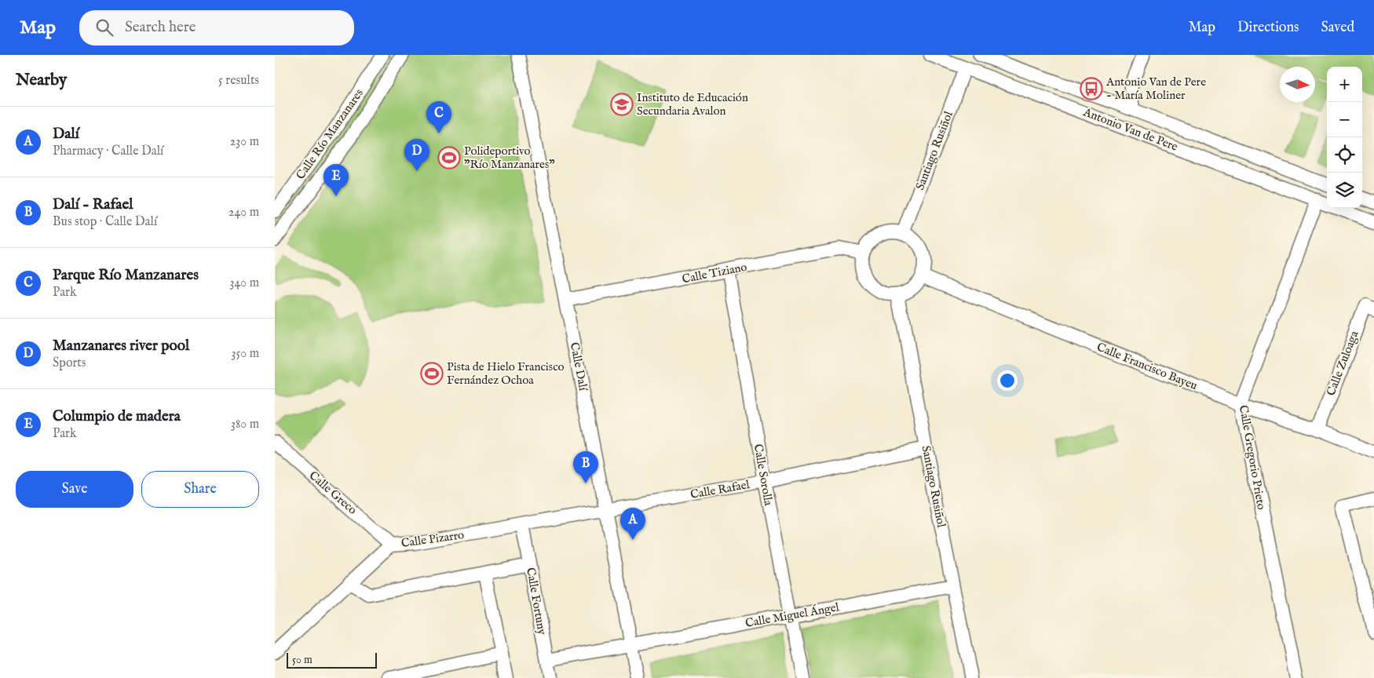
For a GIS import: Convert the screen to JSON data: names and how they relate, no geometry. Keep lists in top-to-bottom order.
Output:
{
  "streets": {
    "street": [
      "Antonio Van de Pere",
      "Calle Río Manzanares",
      "Santiago Rusiñol",
      "Calle Tiziano",
      "Calle Zuloaga",
      "Calle Dalí",
      "Calle Francisco Bayeu",
      "Calle Gregorio Prieto",
      "Calle Sorolla",
      "Calle Rafael",
      "Calle Greco",
      "Calle Pizarro",
      "Calle Fortuny",
      "Calle Miguel Ángel"
    ]
  },
  "crossings": [
    ["Antonio Van de Pere", "Santiago Rusiñol"],
    ["Antonio Van de Pere", "Calle Gregorio Prieto"],
    ["Santiago Rusiñol", "Calle Tiziano"],
    ["Santiago Rusiñol", "Calle Francisco Bayeu"],
    ["Santiago Rusiñol", "Calle Rafael"],
    ["Santiago Rusiñol", "Calle Miguel Ángel"],
    ["Calle Tiziano", "Calle Dalí"],
    ["Calle Tiziano", "Calle Francisco Bayeu"],
    ["Calle Tiziano", "Calle Sorolla"],
    ["Calle Zuloaga", "Calle Francisco Bayeu"],
    ["Calle Dalí", "Calle Rafael"],
    ["Calle Dalí", "Calle Pizarro"],
    ["Calle Dalí", "Calle Miguel Ángel"],
    ["Calle Francisco Bayeu", "Calle Gregorio Prieto"],
    ["Calle Sorolla", "Calle Rafael"],
    ["Calle Sorolla", "Calle Miguel Ángel"],
    ["Calle Rafael", "Calle Pizarro"],
    ["Calle Greco", "Calle Pizarro"],
    ["Calle Pizarro", "Calle Fortuny"],
    ["Calle Fortuny", "Calle Miguel Ángel"]
  ],
  "places": {
    "bus stop": ["Antonio Van de Pere - María Moliner"],
    "school or university": ["Instituto de Educación Secundaria Avalon"],
    "sports": ["Polideportivo \"Río Manzanares\"", "Pista de Hielo Francisco Fernández Ochoa"]
  },
  "scale_bar": "50 m",
  "north": "right",
  "page": {
    "header": "Map",
    "search": "Search here",
    "nav": ["Map", "Directions", "Saved"],
    "heading": ["Nearby", "5 results"],
    "map_buttons": ["+", "−"],
    "pins": [
      "C",
      "D",
      "E",
      "B",
      "A"
    ],
    "list": [
      {
        "mark": "A",
        "name": "Dalí",
        "note": "Pharmacy · Calle Dalí",
        "value": "230 m"
      },
      {
        "mark": "B",
        "name": "Dalí - Rafael",
        "note": "Bus stop · Calle Dalí",
        "value": "240 m"
      },
      {
        "mark": "C",
        "name": "Parque Río Manzanares",
        "note": "Park",
        "value": "340 m"
      },
      {
        "mark": "D",
        "name": "Manzanares river pool",
        "note": "Sports",
        "value": "350 m"
      },
      {
        "mark": "E",
        "name": "Columpio de madera",
        "note": "Park",
        "value": "380 m"
      }
    ],
    "buttons": ["Save", "Share"],
    "scale": "50 m"
  }
}
